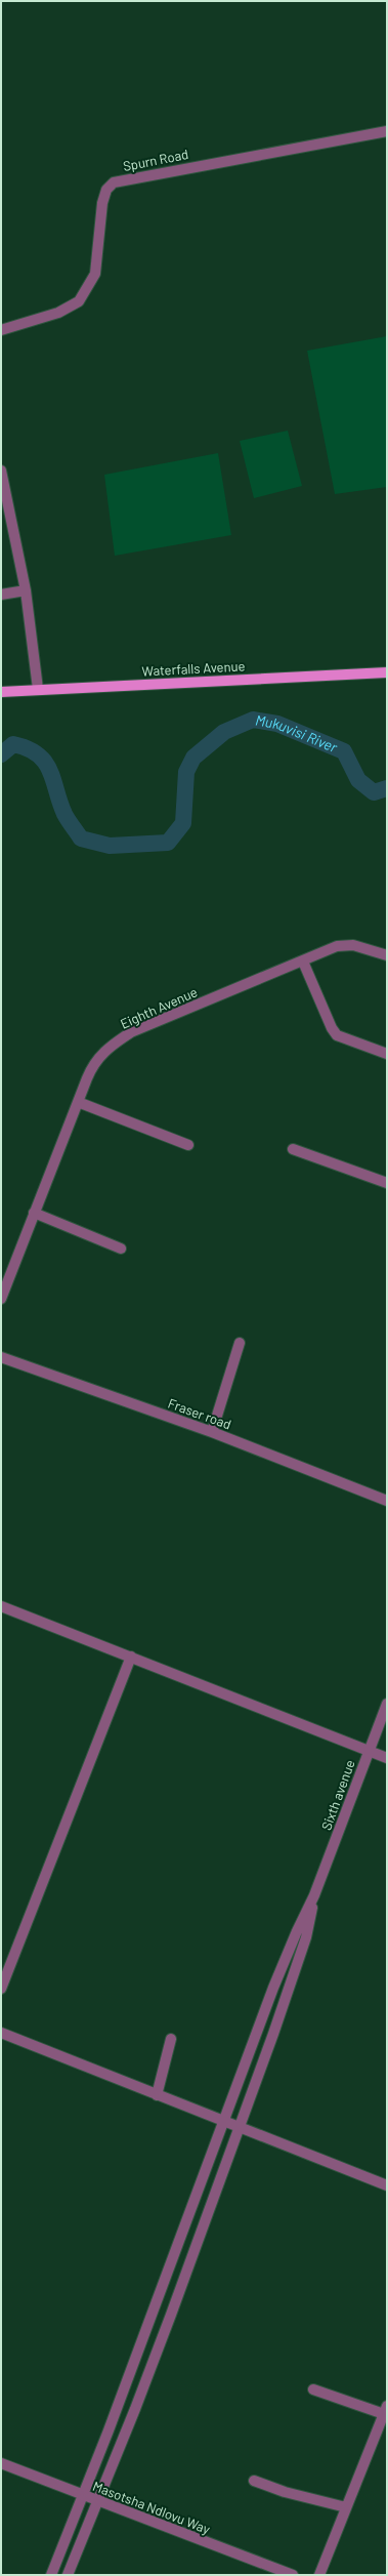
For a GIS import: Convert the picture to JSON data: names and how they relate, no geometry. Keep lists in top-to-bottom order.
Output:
{
  "streets": {
    "main road": ["Waterfalls Avenue"],
    "street": [
      "Spurn Road",
      "Eighth Avenue",
      "Fraser road",
      "Sixth avenue",
      "Masotsha Ndlovu Way"
    ]
  },
  "water": ["Mukuvisi River"]
}
